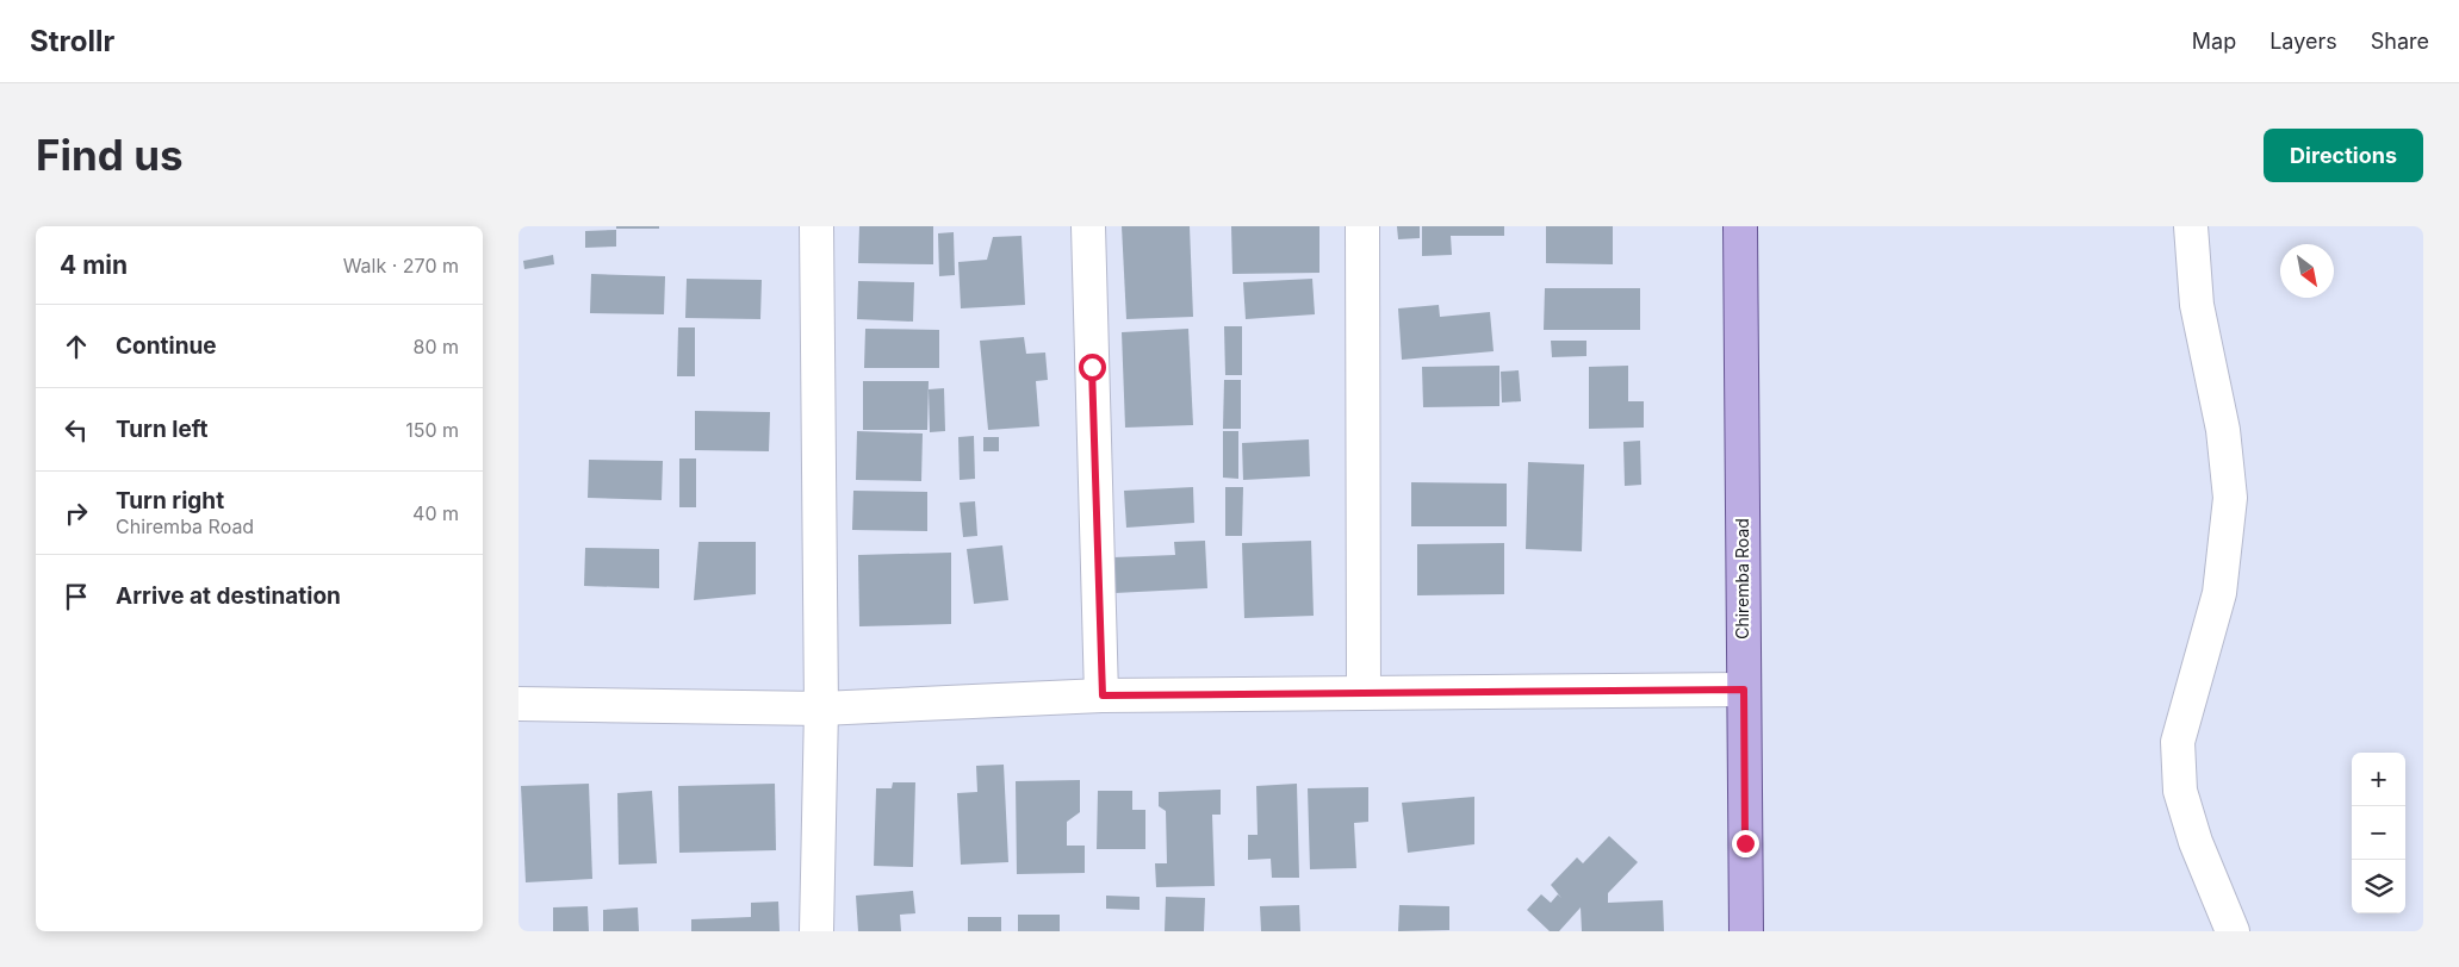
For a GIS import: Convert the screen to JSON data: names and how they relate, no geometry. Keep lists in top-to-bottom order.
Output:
{
  "streets": {
    "main road": ["Chiremba Road"]
  },
  "north": "bottom right",
  "page": {
    "header": "Strollr",
    "nav": ["Map", "Layers", "Share"],
    "buttons": "Directions",
    "title": "Find us",
    "heading": ["4 min", "Walk · 270 m"],
    "list": [
      ["Continue", "80 m"],
      ["Turn left", "150 m"],
      ["Turn right", "Chiremba Road", "40 m"],
      "Arrive at destination"
    ],
    "map_buttons": ["+", "−"]
  }
}
